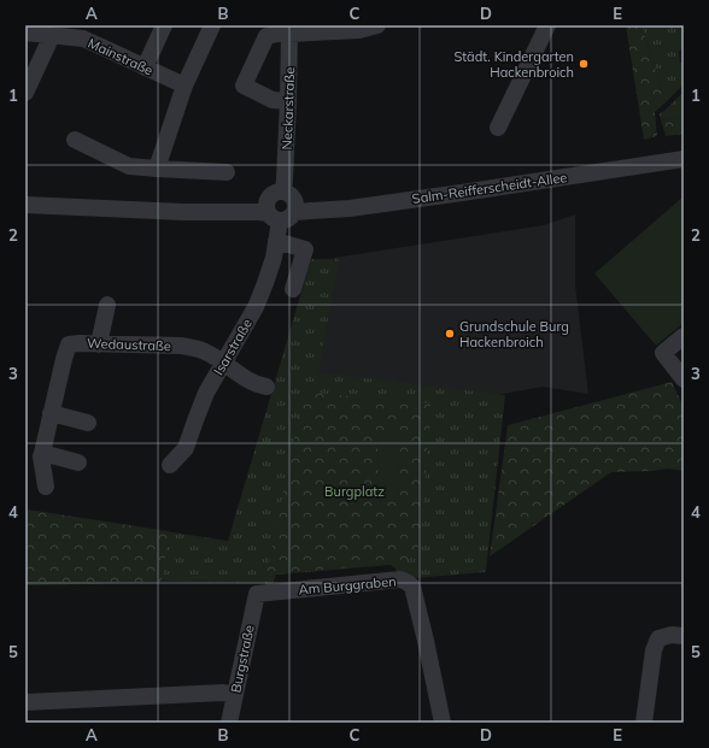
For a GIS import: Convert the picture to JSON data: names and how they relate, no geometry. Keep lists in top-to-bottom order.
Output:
{
  "streets": {
    "street": [
      "Mainstraße",
      "Neckarstraße",
      "Salm-Reifferscheidt-Allee",
      "Wedaustraße",
      "Isarstraße",
      "Am Burggraben",
      "Burgstraße"
    ]
  },
  "crossings": [
    ["Neckarstraße", "Salm-Reifferscheidt-Allee"],
    ["Wedaustraße", "Isarstraße"],
    ["Am Burggraben", "Burgstraße"]
  ],
  "parks": ["Burgplatz"],
  "places": ["Städt. Kindergarten Hackenbroich", "Grundschule Burg Hackenbroich"],
  "grid": {
    "columns": [
      "A",
      "B",
      "C",
      "D",
      "E"
    ],
    "rows": [
      "1",
      "2",
      "3",
      "4",
      "5"
    ]
  }
}
